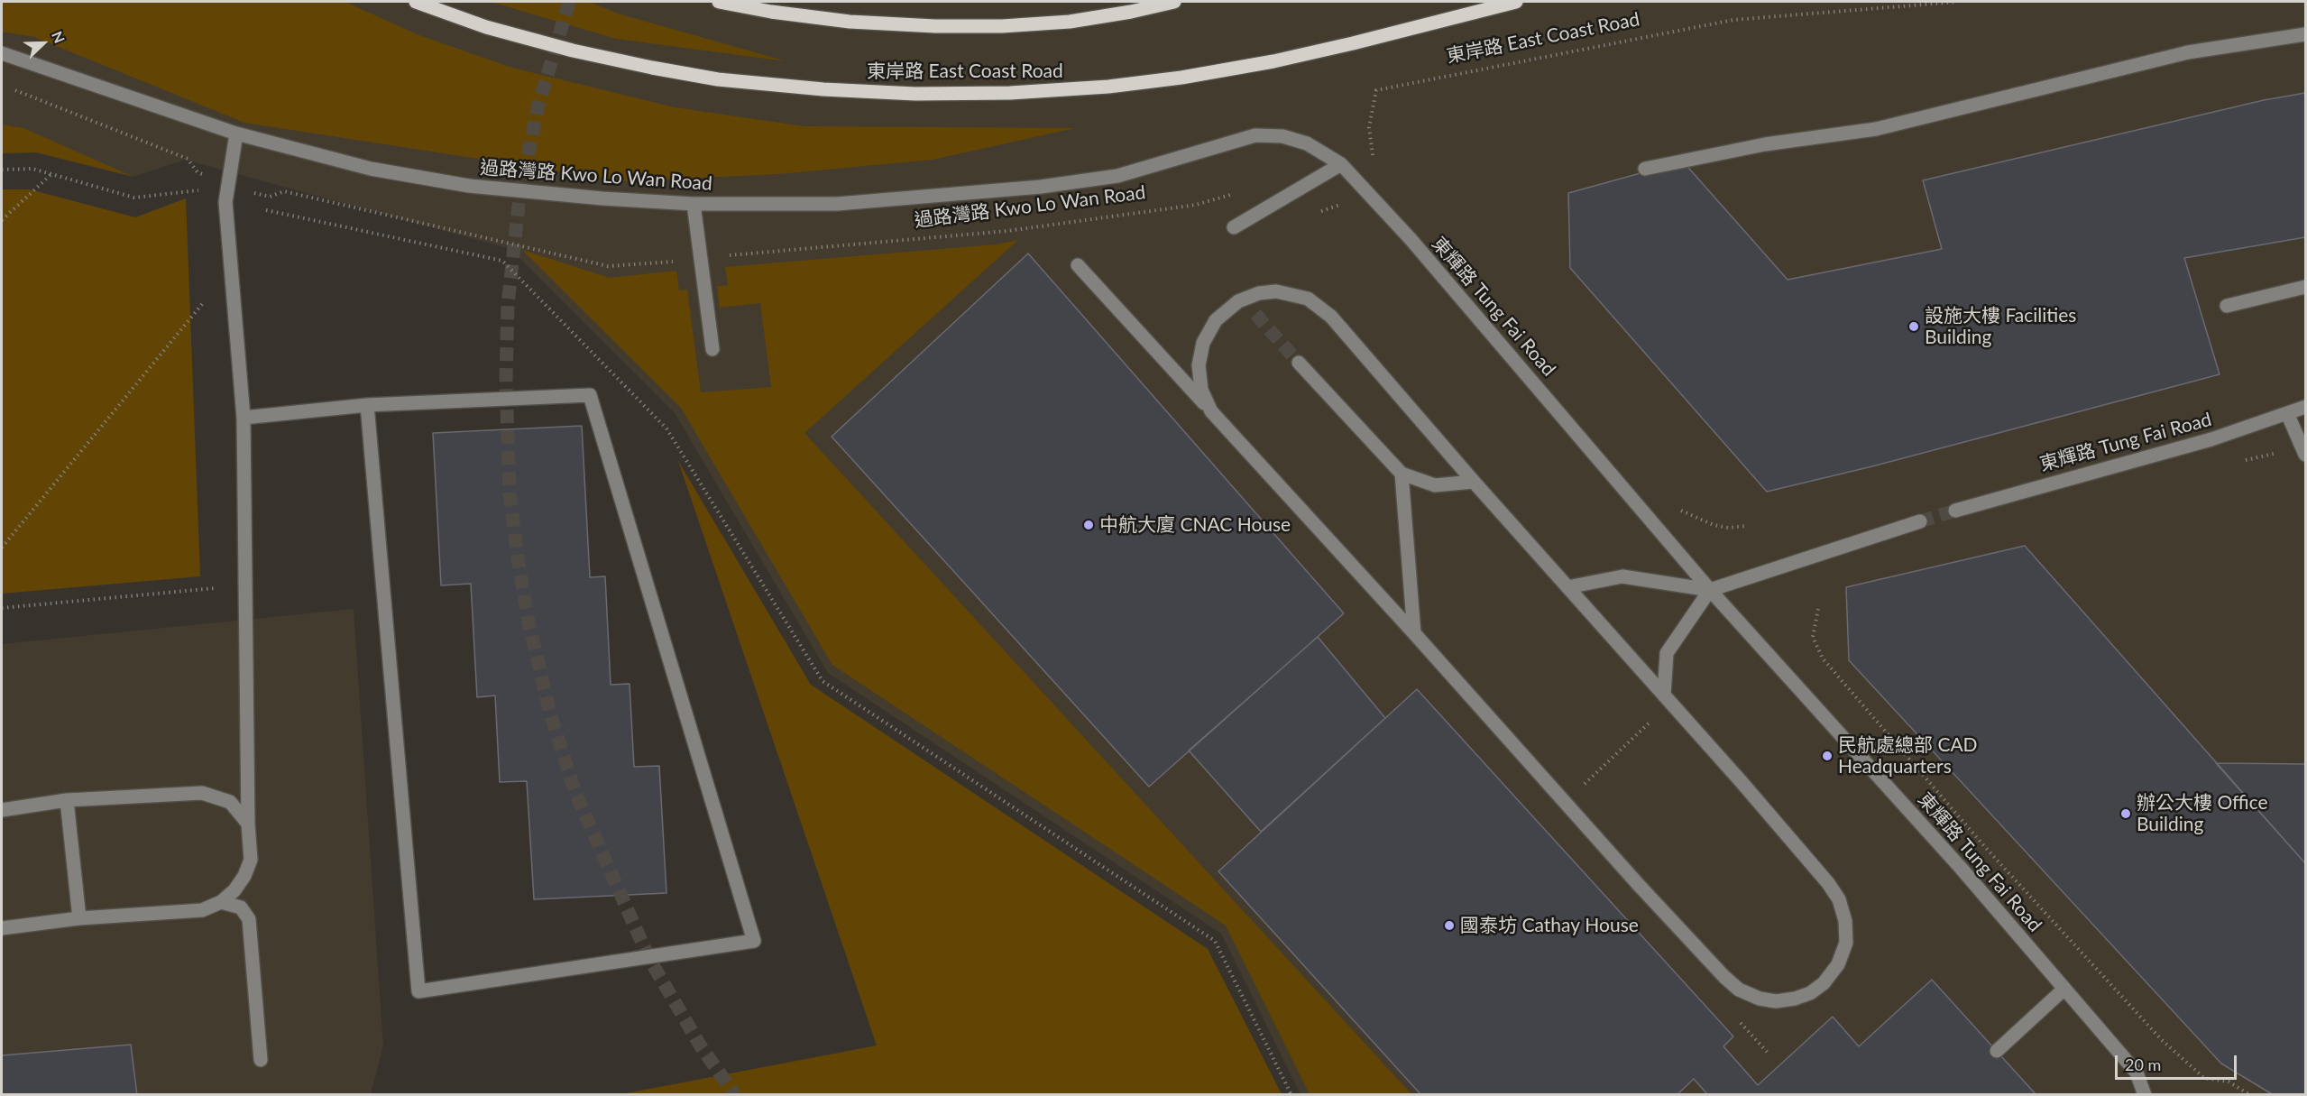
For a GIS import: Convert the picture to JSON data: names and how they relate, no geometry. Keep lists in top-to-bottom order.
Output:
{
  "streets": {
    "main road": ["東岸路 East Coast Road"],
    "street": ["過路灣路 Kwo Lo Wan Road", "東輝路 Tung Fai Road"]
  },
  "crossings": [
    ["過路灣路 Kwo Lo Wan Road", "東輝路 Tung Fai Road"]
  ],
  "places": [
    "設施大樓 Facilities Building",
    "中航大廈 CNAC House",
    "民航處總部 CAD Headquarters",
    "辦公大樓 Office Building",
    "國泰坊 Cathay House"
  ],
  "scale_bar": "20 m",
  "north": "top right"
}
